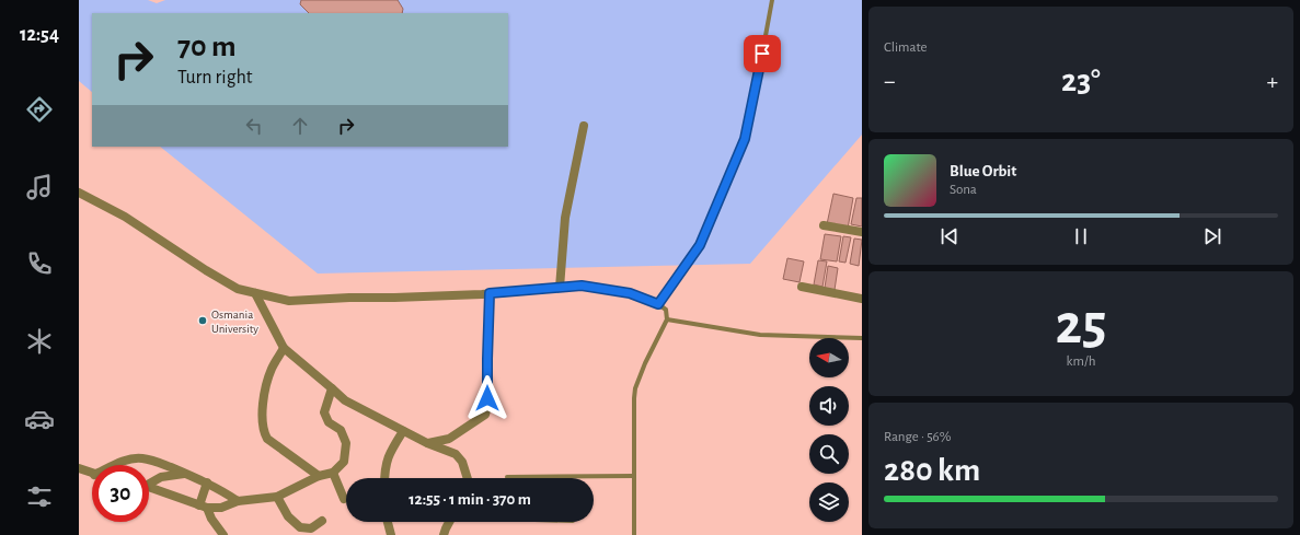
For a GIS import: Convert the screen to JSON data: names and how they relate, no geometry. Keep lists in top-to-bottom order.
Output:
{
  "places": ["Osmania University"],
  "north": "left",
  "page": {
    "tabs": "12:54",
    "tile": [
      "Climate",
      ["25", "km/h"],
      ["Range · 56%", "280 km"]
    ],
    "turn": ["70 m", "Turn right"],
    "heat": ["−", "23°", "+"],
    "song": ["Blue Orbit", "Sona"],
    "limit": "30",
    "trip": "12:55 · 1 min · 370 m"
  }
}
